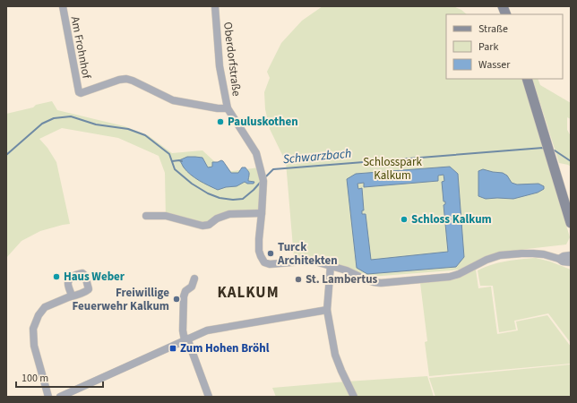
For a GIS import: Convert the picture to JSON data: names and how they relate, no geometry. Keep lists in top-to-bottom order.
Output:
{
  "streets": {
    "street": ["Am Frohnhof", "Oberdorfstraße"]
  },
  "crossings": [
    ["Am Frohnhof", "Oberdorfstraße"]
  ],
  "districts": ["KALKUM"],
  "water": ["Schwarzbach"],
  "parks": ["Schlosspark Kalkum"],
  "places": {
    "other": [
      "Pauluskothen",
      "Schloss Kalkum",
      "Turck Architekten",
      "Haus Weber",
      "St. Lambertus",
      "Freiwillige Feuerwehr Kalkum"
    ],
    "transit": ["Zum Hohen Bröhl"]
  },
  "legend": ["Straße", "Park", "Wasser"],
  "scale_bar": "100 m"
}
